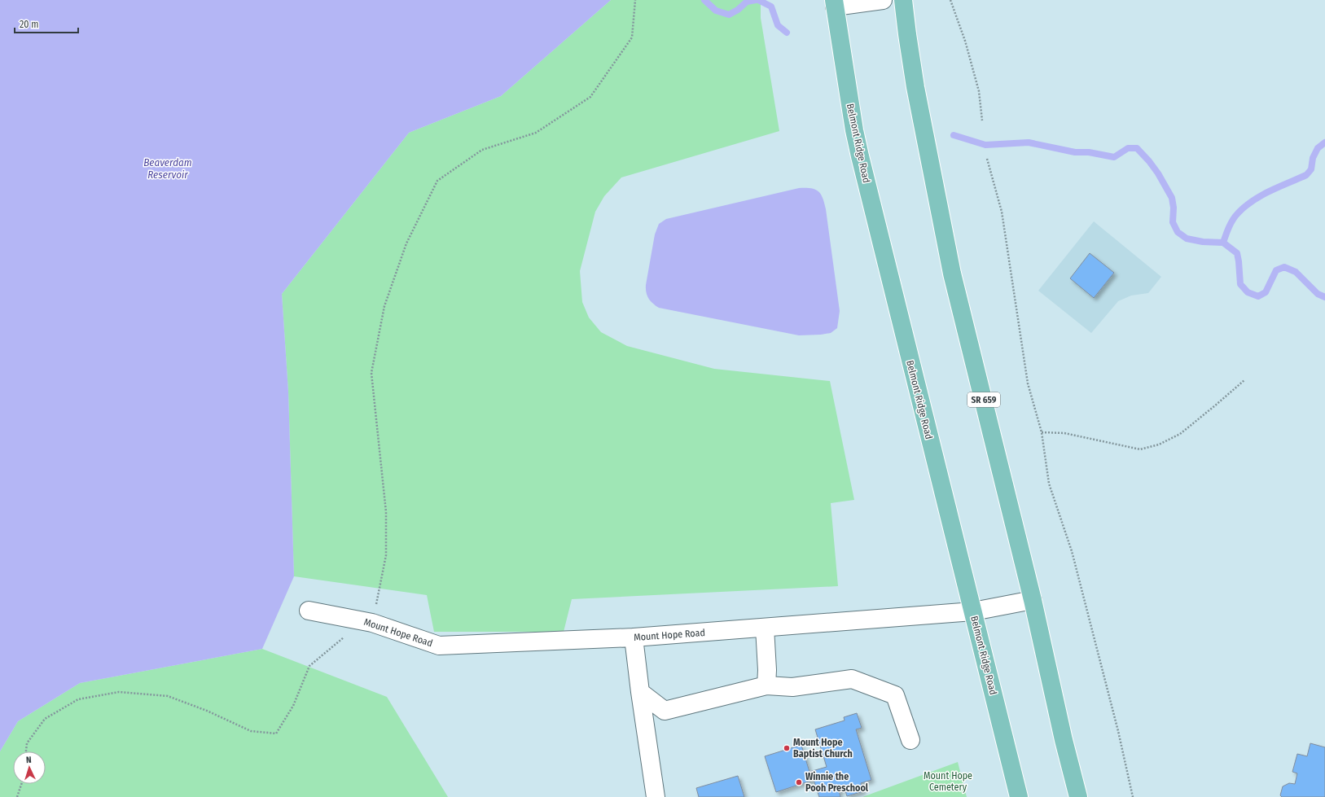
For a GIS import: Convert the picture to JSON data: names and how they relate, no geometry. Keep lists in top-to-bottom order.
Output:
{
  "streets": {
    "main road": ["Belmont Ridge Road", "SR 659"],
    "street": ["Mount Hope Road"]
  },
  "crossings": [
    ["Belmont Ridge Road", "Mount Hope Road"],
    ["SR 659", "Mount Hope Road"]
  ],
  "water": ["Beaverdam Reservoir"],
  "parks": ["Mount Hope Cemetery"],
  "places": ["Mount Hope Baptist Church", "Winnie the Pooh Preschool"],
  "scale_bar": "20 m",
  "north": "top"
}
